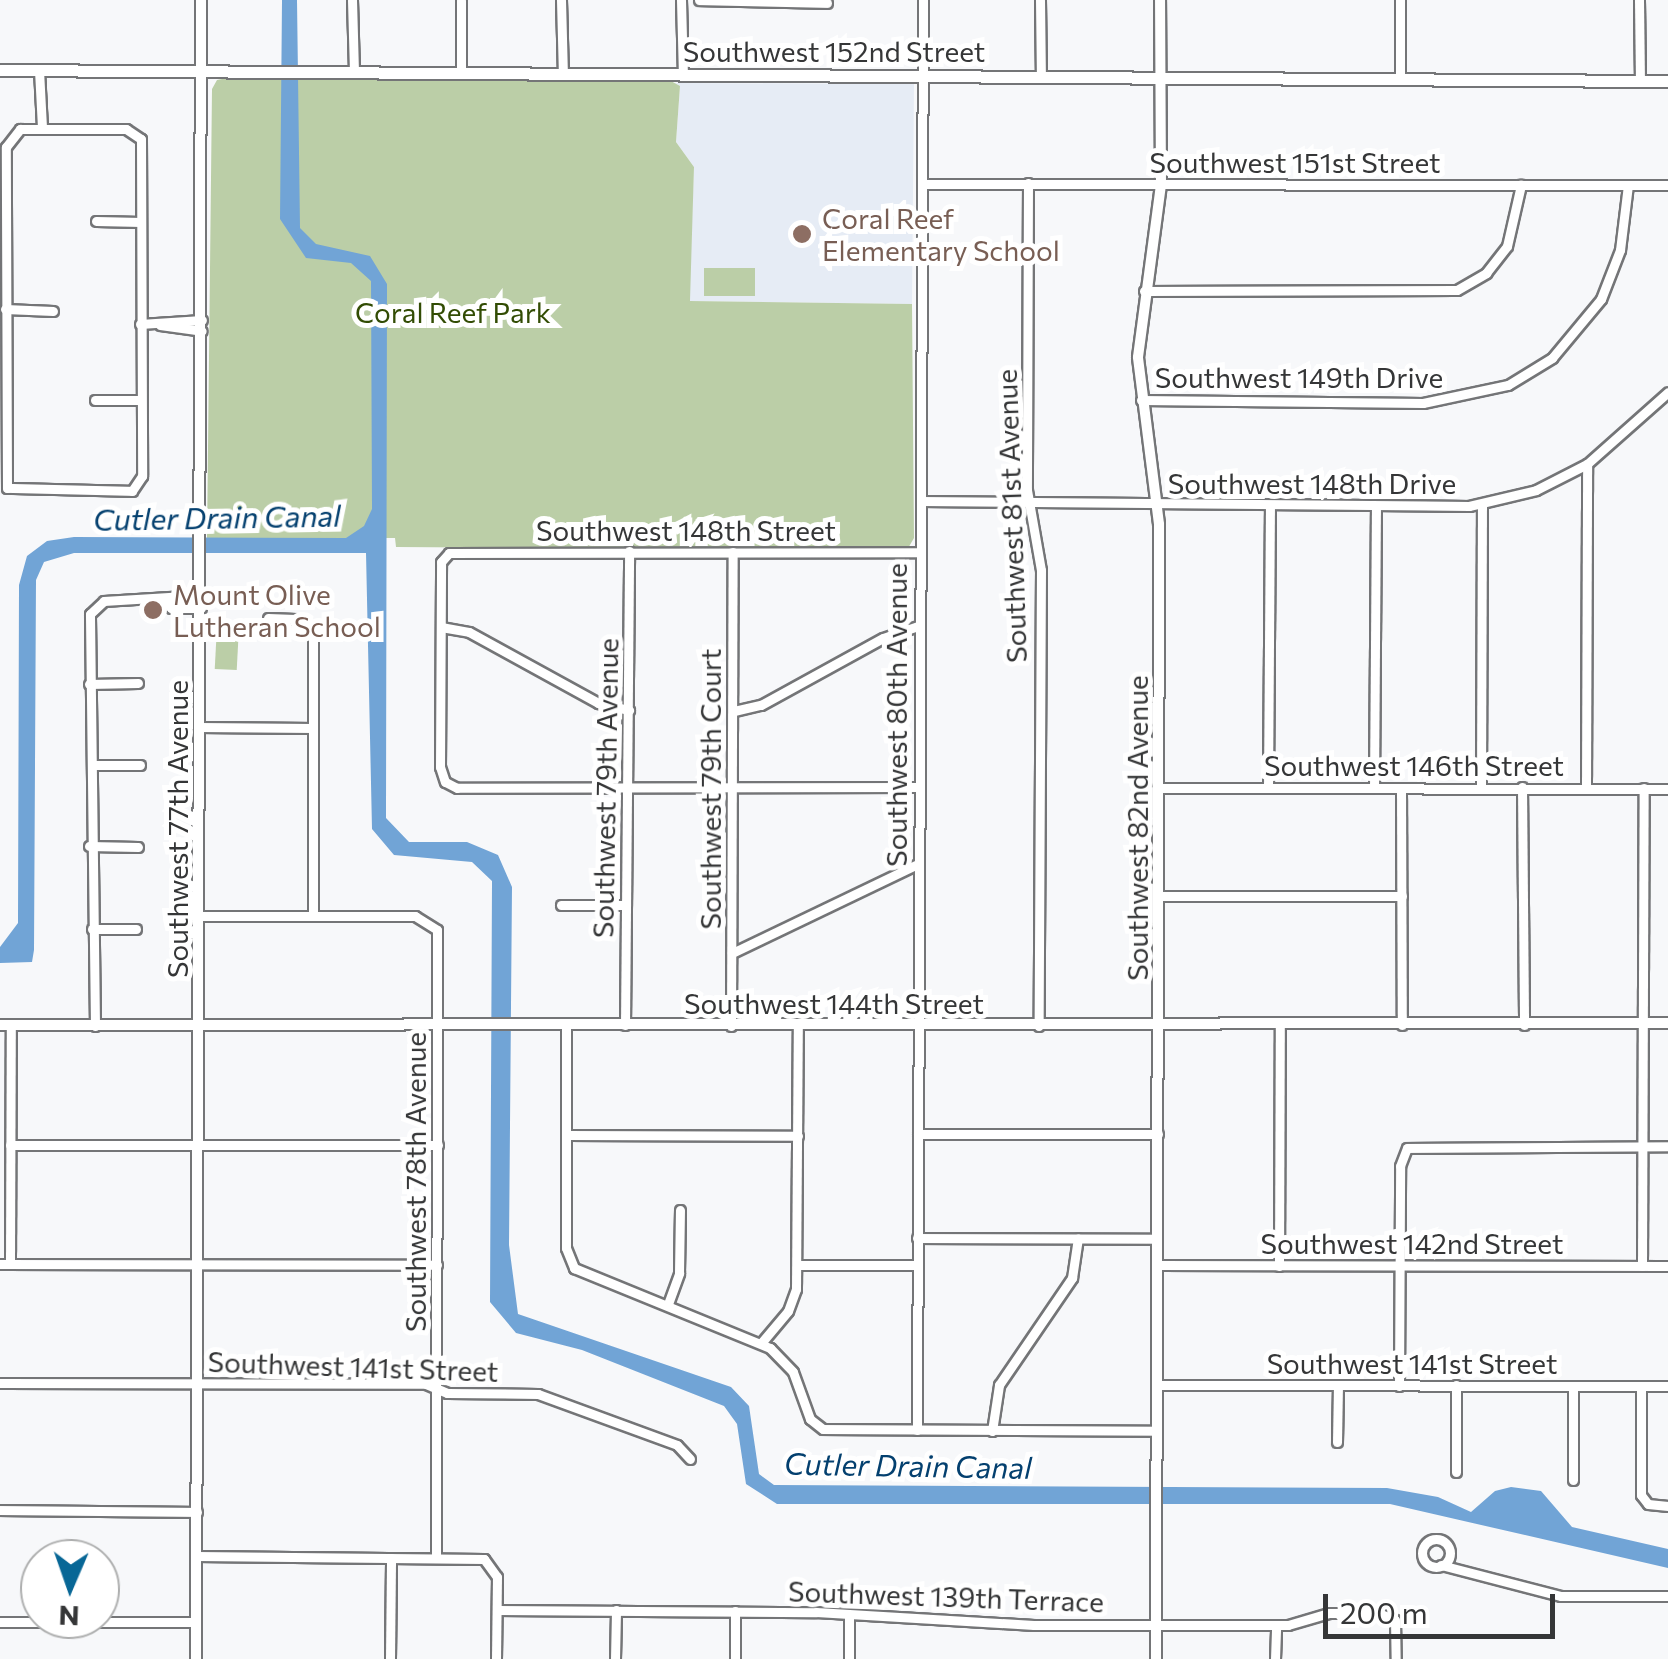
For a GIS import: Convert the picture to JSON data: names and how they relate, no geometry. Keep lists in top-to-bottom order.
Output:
{
  "streets": {
    "main road": ["Southwest 152nd Street"],
    "street": [
      "Southwest 151st Street",
      "Southwest 149th Drive",
      "Southwest 148th Drive",
      "Southwest 81st Avenue",
      "Southwest 148th Street",
      "Southwest 80th Avenue",
      "Southwest 146th Street",
      "Southwest 79th Avenue",
      "Southwest 79th Court",
      "Southwest 82nd Avenue",
      "Southwest 77th Avenue",
      "Southwest 144th Street",
      "Southwest 78th Avenue",
      "Southwest 142nd Street",
      "Southwest 141st Street",
      "Southwest 139th Terrace"
    ]
  },
  "crossings": [
    ["Southwest 152nd Street", "Southwest 80th Avenue"],
    ["Southwest 152nd Street", "Southwest 82nd Avenue"],
    ["Southwest 152nd Street", "Southwest 77th Avenue"],
    ["Southwest 151st Street", "Southwest 149th Drive"],
    ["Southwest 151st Street", "Southwest 81st Avenue"],
    ["Southwest 151st Street", "Southwest 80th Avenue"],
    ["Southwest 151st Street", "Southwest 82nd Avenue"],
    ["Southwest 149th Drive", "Southwest 82nd Avenue"],
    ["Southwest 148th Drive", "Southwest 81st Avenue"],
    ["Southwest 148th Drive", "Southwest 80th Avenue"],
    ["Southwest 148th Drive", "Southwest 82nd Avenue"],
    ["Southwest 81st Avenue", "Southwest 144th Street"],
    ["Southwest 148th Street", "Southwest 80th Avenue"],
    ["Southwest 148th Street", "Southwest 79th Avenue"],
    ["Southwest 148th Street", "Southwest 79th Court"],
    ["Southwest 80th Avenue", "Southwest 144th Street"],
    ["Southwest 146th Street", "Southwest 82nd Avenue"],
    ["Southwest 79th Avenue", "Southwest 144th Street"],
    ["Southwest 79th Court", "Southwest 144th Street"],
    ["Southwest 82nd Avenue", "Southwest 144th Street"],
    ["Southwest 82nd Avenue", "Southwest 142nd Street"],
    ["Southwest 82nd Avenue", "Southwest 141st Street"],
    ["Southwest 82nd Avenue", "Southwest 139th Terrace"],
    ["Southwest 77th Avenue", "Southwest 144th Street"],
    ["Southwest 77th Avenue", "Southwest 141st Street"],
    ["Southwest 144th Street", "Southwest 78th Avenue"],
    ["Southwest 78th Avenue", "Southwest 141st Street"]
  ],
  "water": ["Cutler Drain Canal"],
  "parks": ["Coral Reef Park"],
  "places": ["Coral Reef Elementary School", "Mount Olive Lutheran School"],
  "scale_bar": "200 m",
  "north": "bottom"
}
